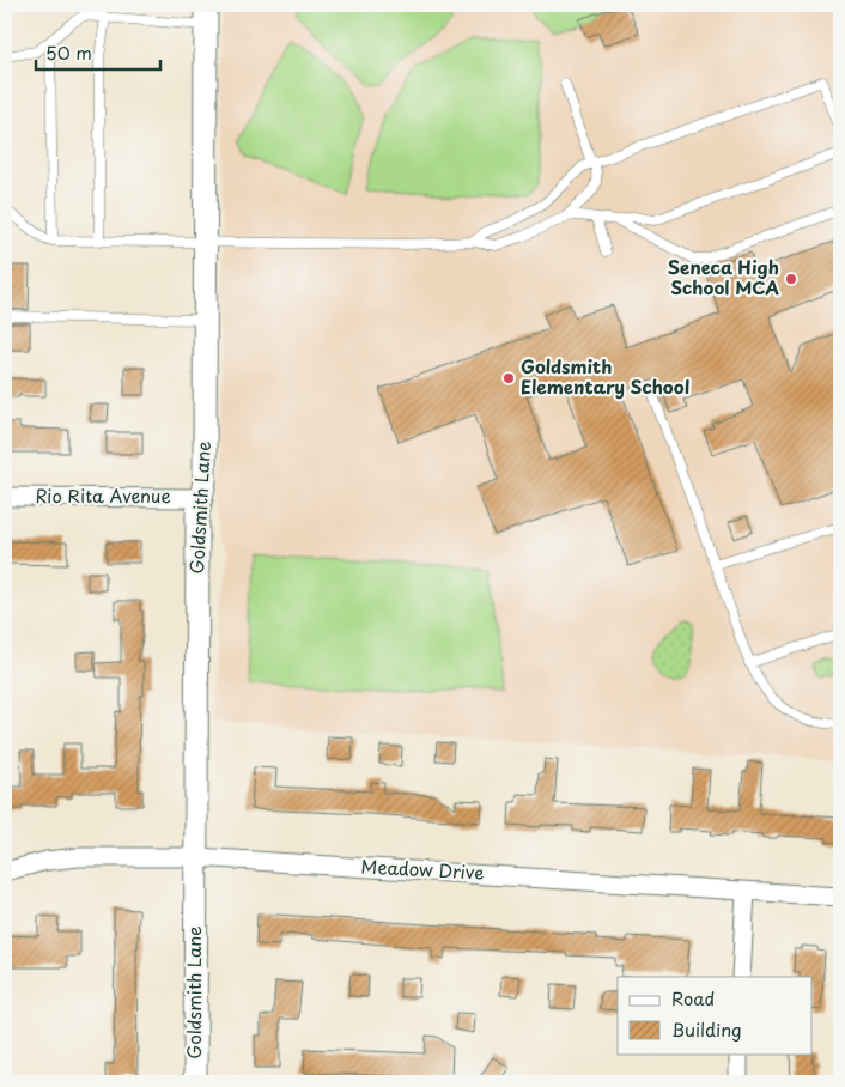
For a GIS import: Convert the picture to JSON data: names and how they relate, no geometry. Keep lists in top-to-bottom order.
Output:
{
  "streets": {
    "street": ["Rio Rita Avenue", "Goldsmith Lane", "Meadow Drive"]
  },
  "crossings": [
    ["Rio Rita Avenue", "Goldsmith Lane"],
    ["Goldsmith Lane", "Meadow Drive"]
  ],
  "places": ["Seneca High School MCA", "Goldsmith Elementary School"],
  "legend": ["Road", "Building"],
  "scale_bar": "50 m"
}
